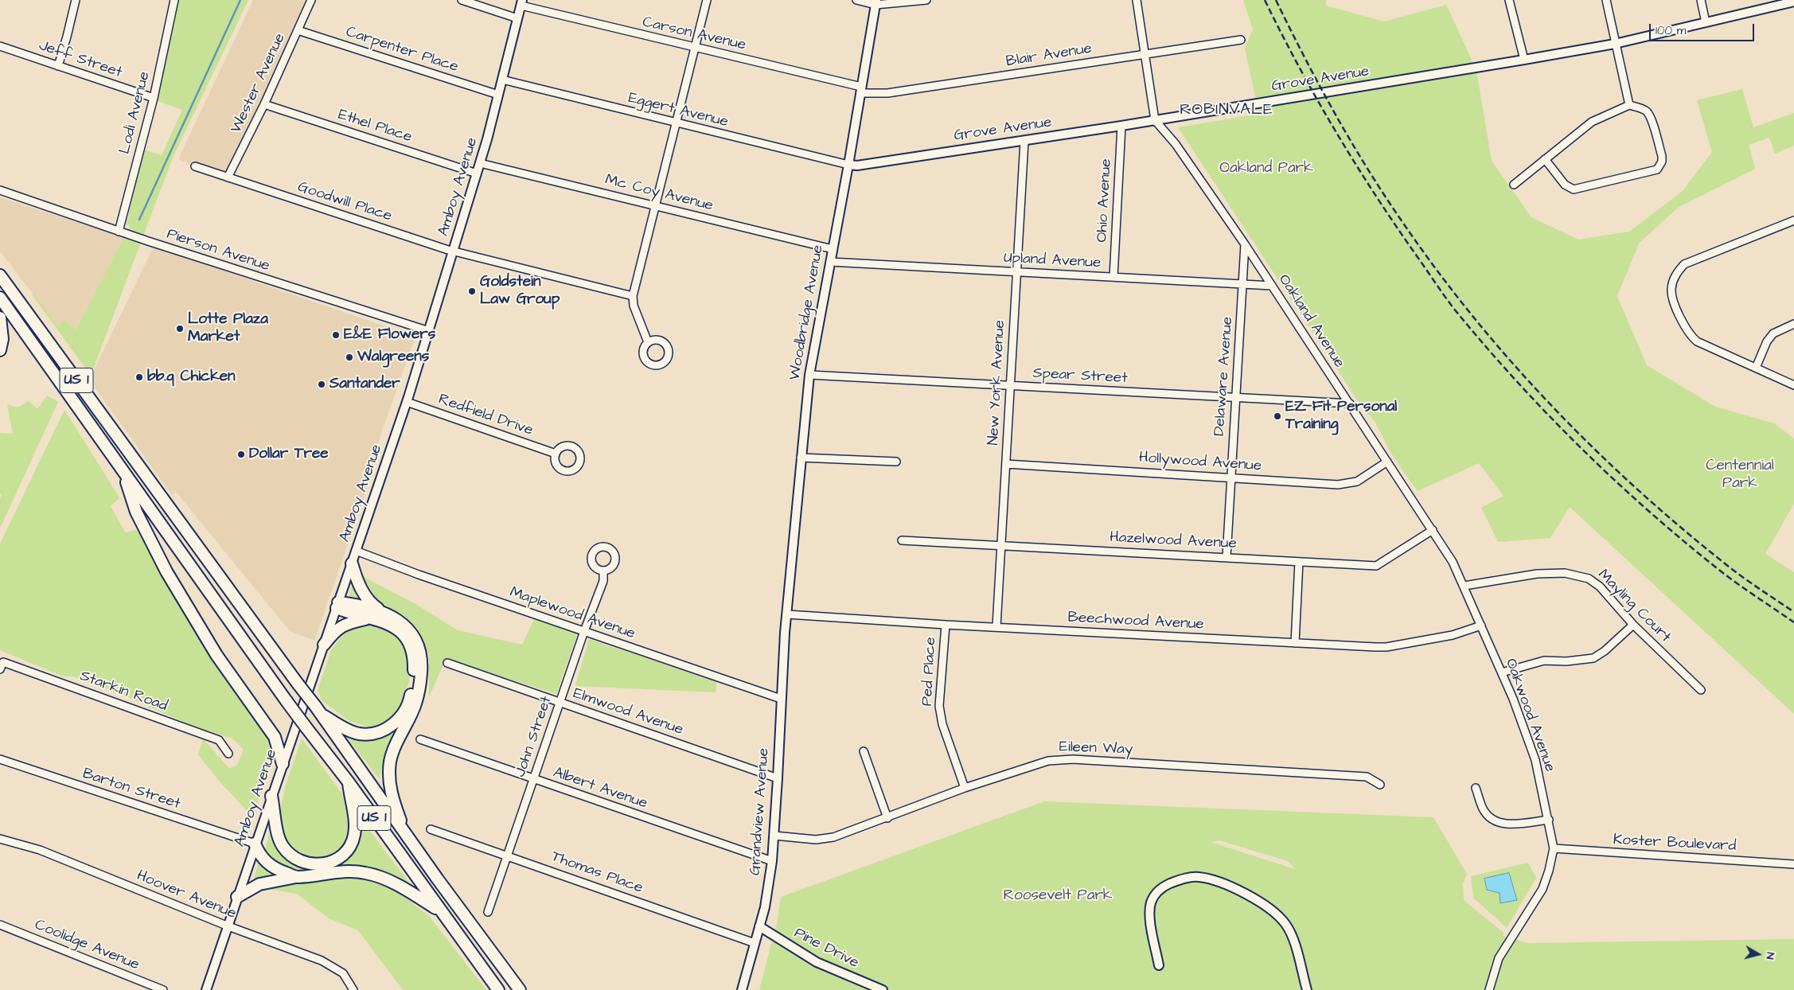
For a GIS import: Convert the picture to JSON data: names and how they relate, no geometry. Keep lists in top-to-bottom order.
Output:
{
  "streets": {
    "highway": ["US 1"],
    "street": [
      "Carson Avenue",
      "Carpenter Place",
      "Blair Avenue",
      "Jeff Street",
      "Grove Avenue",
      "Wester Avenue",
      "Eggert Avenue",
      "Lodi Avenue",
      "Ethel Place",
      "Amboy Avenue",
      "Mc Coy Avenue",
      "Ohio Avenue",
      "Goodwill Place",
      "Pierson Avenue",
      "Upland Avenue",
      "Woodbridge Avenue",
      "Oakland Avenue",
      "Spear Street",
      "Delaware Avenue",
      "New York Avenue",
      "Redfield Drive",
      "Hollywood Avenue",
      "Hazelwood Avenue",
      "Mayling Court",
      "Maplewood Avenue",
      "Beechwood Avenue",
      "Ped Place",
      "Starkin Road",
      "Elmwood Avenue",
      "Oakwood Avenue",
      "John Street",
      "Eileen Way",
      "Albert Avenue",
      "Barton Street",
      "Grandview Avenue",
      "Koster Boulevard",
      "Thomas Place",
      "Hoover Avenue",
      "Coolidge Avenue",
      "Pine Drive"
    ]
  },
  "crossings": [
    ["Carson Avenue", "Blair Avenue"],
    ["Carson Avenue", "Amboy Avenue"],
    ["Carson Avenue", "Woodbridge Avenue"],
    ["Carpenter Place", "Wester Avenue"],
    ["Carpenter Place", "Amboy Avenue"],
    ["Blair Avenue", "Woodbridge Avenue"],
    ["Jeff Street", "Lodi Avenue"],
    ["Grove Avenue", "Eggert Avenue"],
    ["Grove Avenue", "Ohio Avenue"],
    ["Grove Avenue", "Woodbridge Avenue"],
    ["Grove Avenue", "Oakland Avenue"],
    ["Grove Avenue", "New York Avenue"],
    ["Wester Avenue", "Ethel Place"],
    ["Wester Avenue", "Goodwill Place"],
    ["Eggert Avenue", "Amboy Avenue"],
    ["Eggert Avenue", "Woodbridge Avenue"],
    ["Lodi Avenue", "Pierson Avenue"],
    ["Ethel Place", "Amboy Avenue"],
    ["Amboy Avenue", "Mc Coy Avenue"],
    ["Amboy Avenue", "Goodwill Place"],
    ["Amboy Avenue", "Pierson Avenue"],
    ["Amboy Avenue", "Redfield Drive"],
    ["Amboy Avenue", "Maplewood Avenue"],
    ["Amboy Avenue", "Barton Street"],
    ["Amboy Avenue", "Hoover Avenue"],
    ["Mc Coy Avenue", "Woodbridge Avenue"],
    ["Ohio Avenue", "Upland Avenue"],
    ["Upland Avenue", "Woodbridge Avenue"],
    ["Upland Avenue", "Oakland Avenue"],
    ["Upland Avenue", "Delaware Avenue"],
    ["Upland Avenue", "New York Avenue"],
    ["Woodbridge Avenue", "Spear Street"],
    ["Woodbridge Avenue", "Beechwood Avenue"],
    ["Woodbridge Avenue", "Grandview Avenue"],
    ["Oakland Avenue", "Spear Street"],
    ["Oakland Avenue", "Delaware Avenue"],
    ["Oakland Avenue", "Hollywood Avenue"],
    ["Oakland Avenue", "Hazelwood Avenue"],
    ["Oakland Avenue", "Oakwood Avenue"],
    ["Spear Street", "Delaware Avenue"],
    ["Spear Street", "New York Avenue"],
    ["Delaware Avenue", "Hollywood Avenue"],
    ["Delaware Avenue", "Hazelwood Avenue"],
    ["New York Avenue", "Hollywood Avenue"],
    ["New York Avenue", "Hazelwood Avenue"],
    ["New York Avenue", "Beechwood Avenue"],
    ["Mayling Court", "Oakwood Avenue"],
    ["Maplewood Avenue", "John Street"],
    ["Maplewood Avenue", "Grandview Avenue"],
    ["Beechwood Avenue", "Ped Place"],
    ["Beechwood Avenue", "Oakwood Avenue"],
    ["Ped Place", "Eileen Way"],
    ["Elmwood Avenue", "John Street"],
    ["Elmwood Avenue", "Grandview Avenue"],
    ["Oakwood Avenue", "Koster Boulevard"],
    ["John Street", "Albert Avenue"],
    ["John Street", "Thomas Place"],
    ["Eileen Way", "Grandview Avenue"],
    ["Albert Avenue", "Grandview Avenue"],
    ["Grandview Avenue", "Thomas Place"],
    ["Grandview Avenue", "Pine Drive"]
  ],
  "districts": ["ROBINVALE"],
  "parks": ["Oakland Park", "Centennial Park", "Roosevelt Park"],
  "places": [
    "Goldstein Law Group",
    "Lotte Plaza Market",
    "E&E Flowers",
    "Walgreens",
    "bb.q Chicken",
    "Santander",
    "EZ Fit Personal Training",
    "Dollar Tree"
  ],
  "scale_bar": "100 m",
  "north": "right"
}
